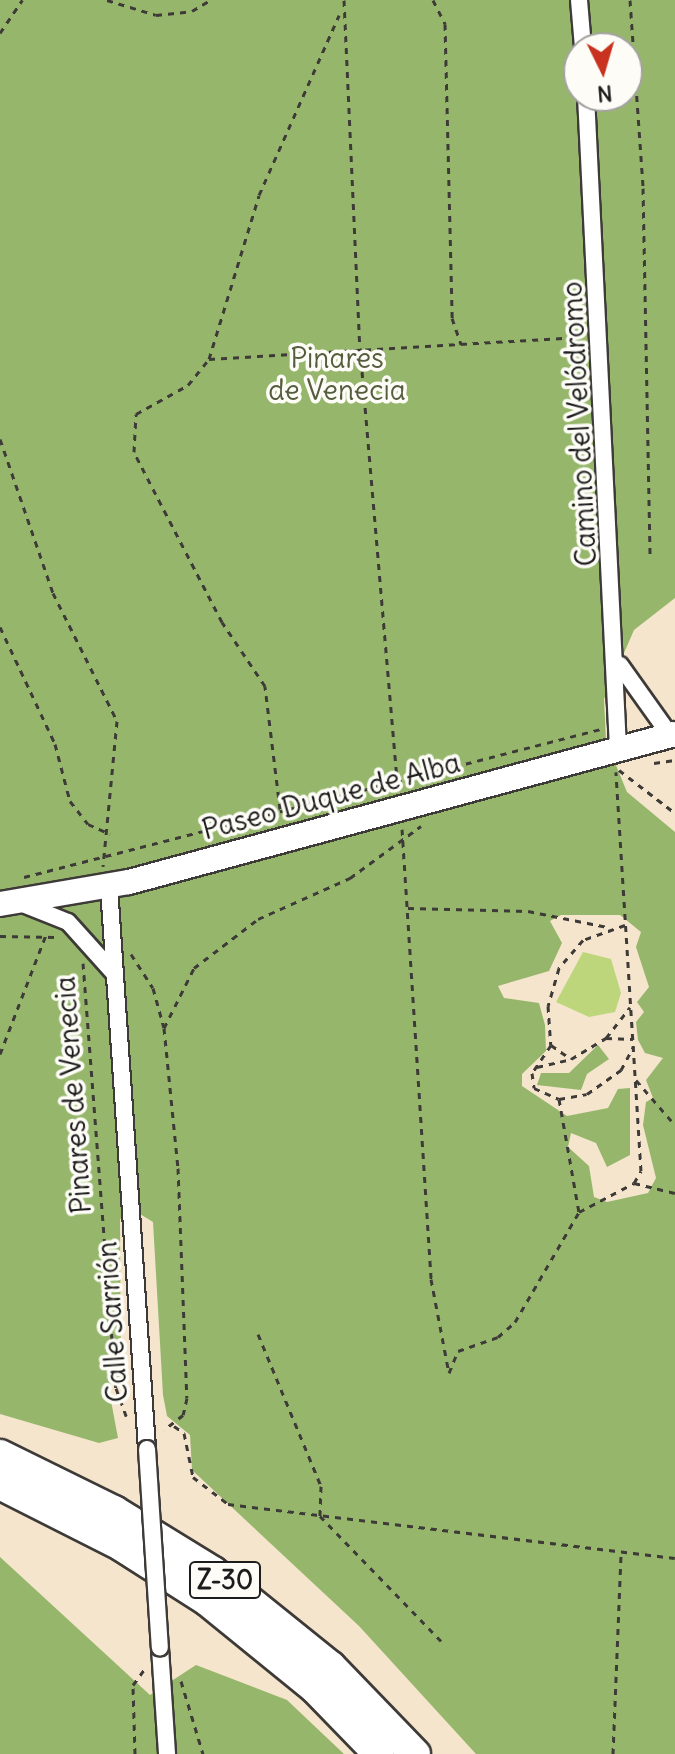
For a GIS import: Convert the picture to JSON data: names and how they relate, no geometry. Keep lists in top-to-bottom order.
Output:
{
  "streets": {
    "highway": ["Z-30"],
    "street": ["Camino del Velódromo", "Paseo Duque de Alba", "Calle Sarrión"],
    "path": ["Pinares de Venecia"]
  },
  "crossings": [
    ["Camino del Velódromo", "Paseo Duque de Alba"],
    ["Paseo Duque de Alba", "Calle Sarrión"]
  ],
  "parks": ["Pinares de Venecia"],
  "north": "bottom"
}
